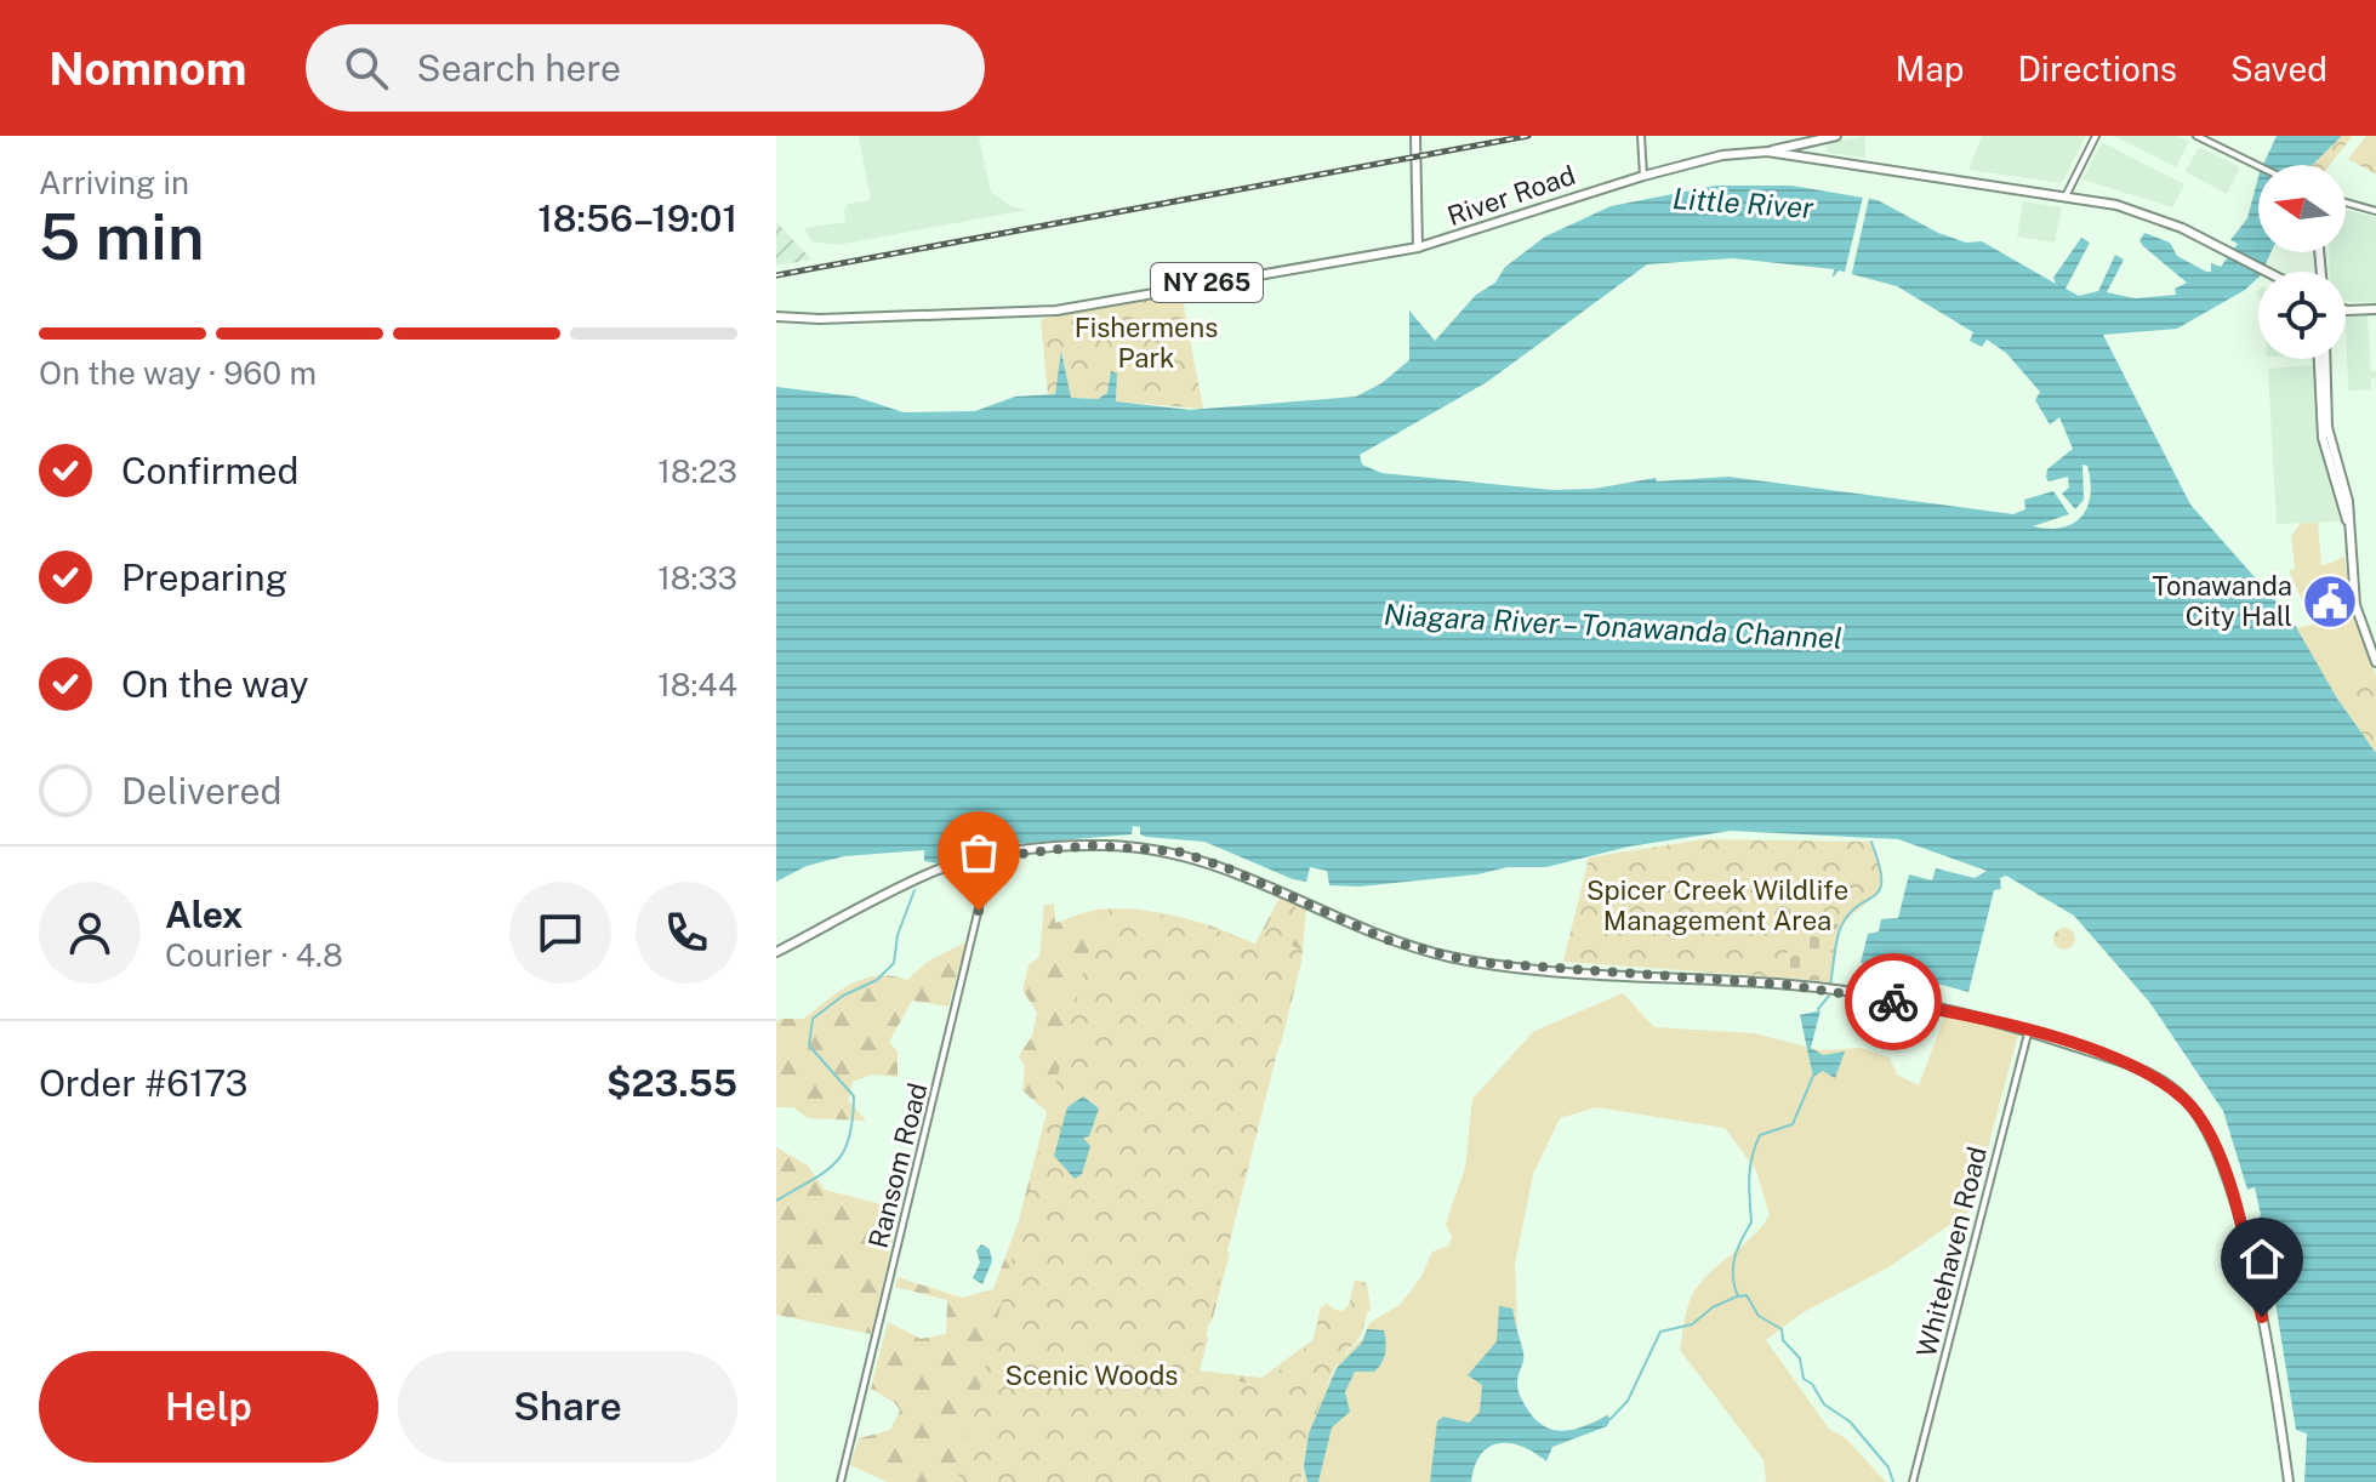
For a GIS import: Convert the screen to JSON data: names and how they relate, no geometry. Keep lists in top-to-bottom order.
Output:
{
  "streets": {
    "main road": ["River Road", "NY 265"],
    "street": ["Ransom Road", "Whitehaven Road"]
  },
  "water": ["Little River", "Niagara River – Tonawanda Channel"],
  "parks": ["Fishermens Park", "Spicer Creek Wildlife Management Area", "Scenic Woods"],
  "places": {
    "public building": ["Tonawanda City Hall"]
  },
  "north": "left",
  "page": {
    "header": "Nomnom",
    "search": "Search here",
    "nav": ["Map", "Directions", "Saved"],
    "heading": ["5 min", "Arriving in", "18:56–19:01"],
    "panel": [
      "Alex",
      "Courier · 4.8",
      "Order #6173",
      "$23.55"
    ],
    "bar": "On the way · 960 m",
    "list": [
      ["Confirmed", "18:23"],
      ["Preparing", "18:33"],
      ["On the way", "18:44"],
      "Delivered"
    ],
    "buttons": ["Help", "Share"]
  }
}
